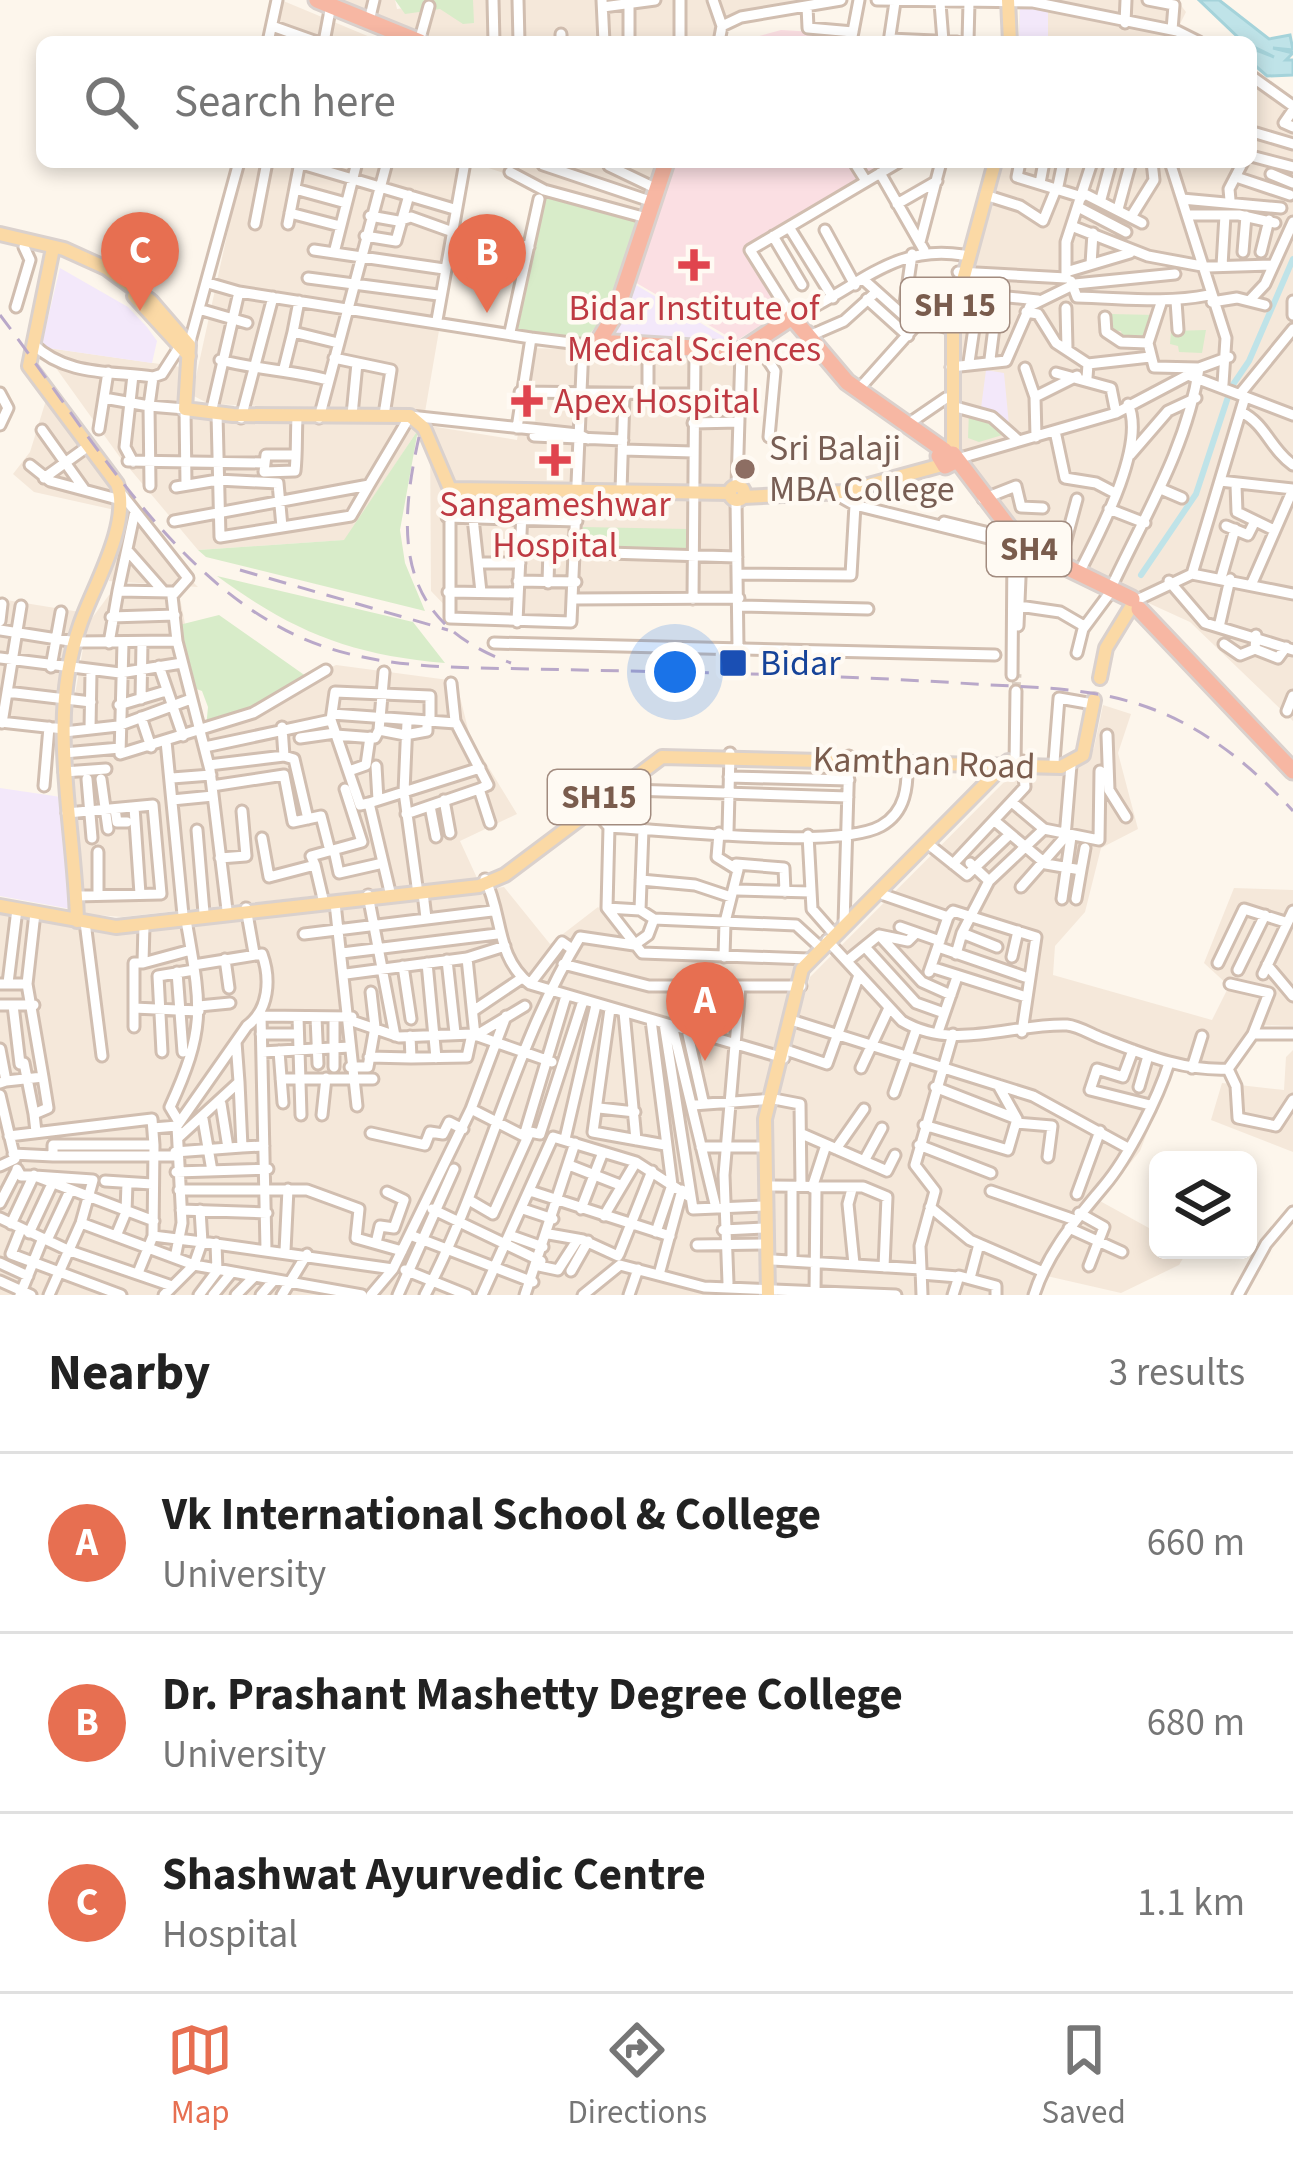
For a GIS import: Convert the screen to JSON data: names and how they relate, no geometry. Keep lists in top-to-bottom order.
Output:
{
  "streets": {
    "highway": ["SH4"],
    "main road": ["SH 15", "Kamthan Road", "SH15"]
  },
  "crossings": [
    ["SH 15", "SH4"]
  ],
  "places": {
    "health": ["Bidar Institute of Medical Sciences", "Apex Hospital", "Sangameshwar Hospital"],
    "other": ["Sri Balaji MBA College"],
    "transit": ["Bidar"]
  },
  "page": {
    "search": "Search here",
    "pins": ["C", "B", "A"],
    "heading": ["Nearby", "3 results"],
    "list": [
      {
        "mark": "A",
        "name": "Vk International School & College",
        "note": "University",
        "value": "660 m"
      },
      {
        "mark": "B",
        "name": "Dr. Prashant Mashetty Degree College",
        "note": "University",
        "value": "680 m"
      },
      {
        "mark": "C",
        "name": "Shashwat Ayurvedic Centre",
        "note": "Hospital",
        "value": "1.1 km"
      }
    ],
    "nav": ["Map", "Directions", "Saved"]
  }
}
